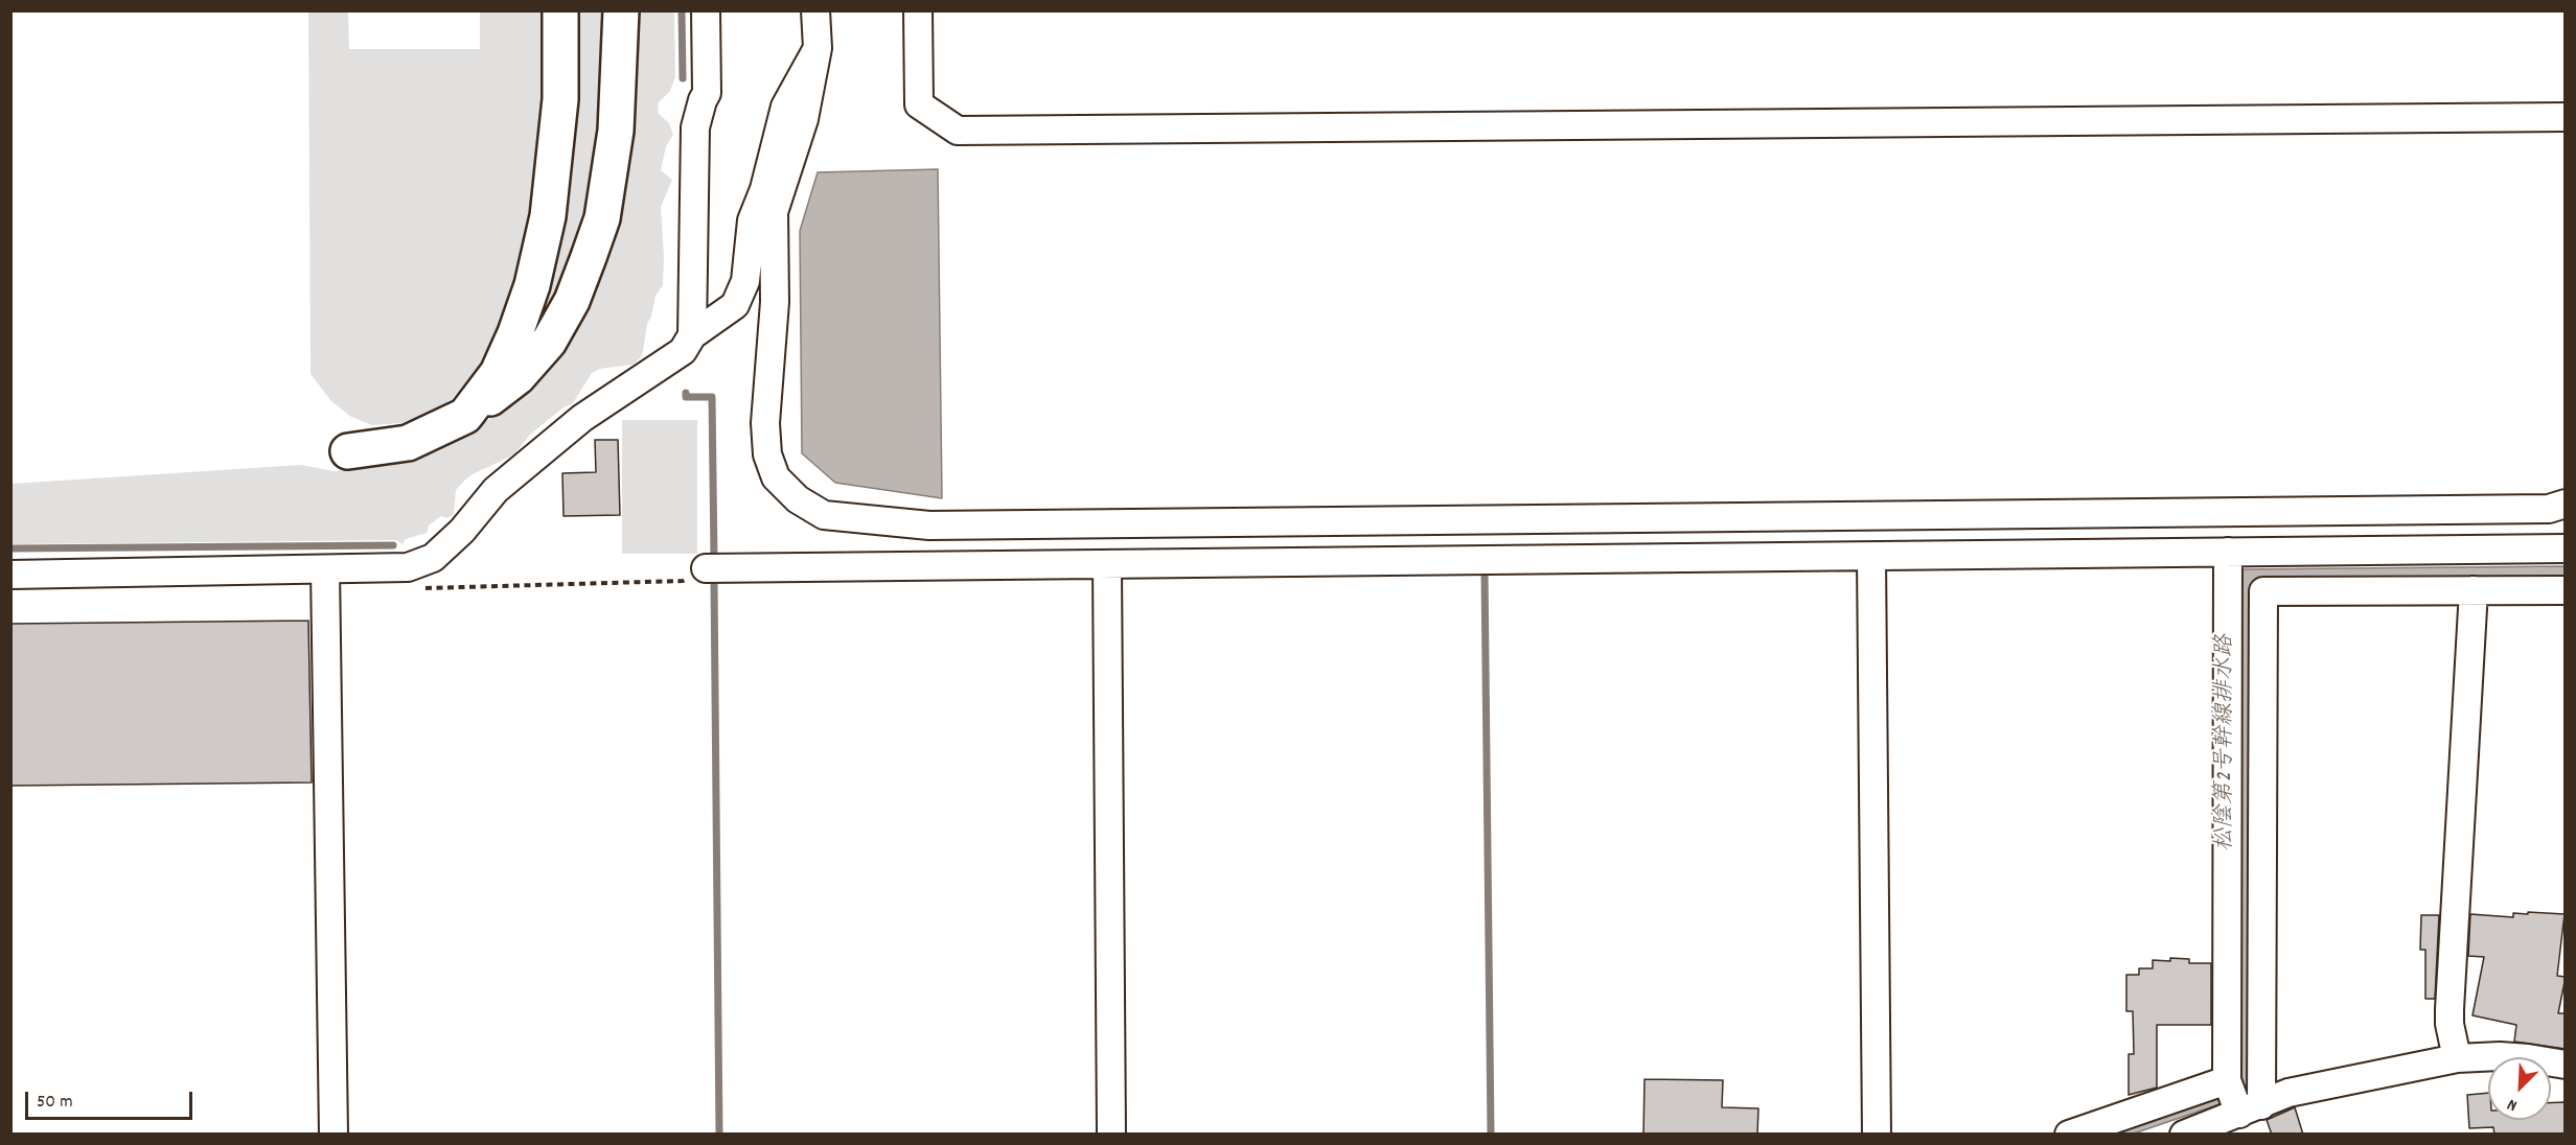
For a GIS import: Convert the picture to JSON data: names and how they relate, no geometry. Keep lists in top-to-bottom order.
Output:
{
  "water": ["松陰第2号幹線排水路"],
  "scale_bar": "50 m",
  "north": "bottom left"
}
